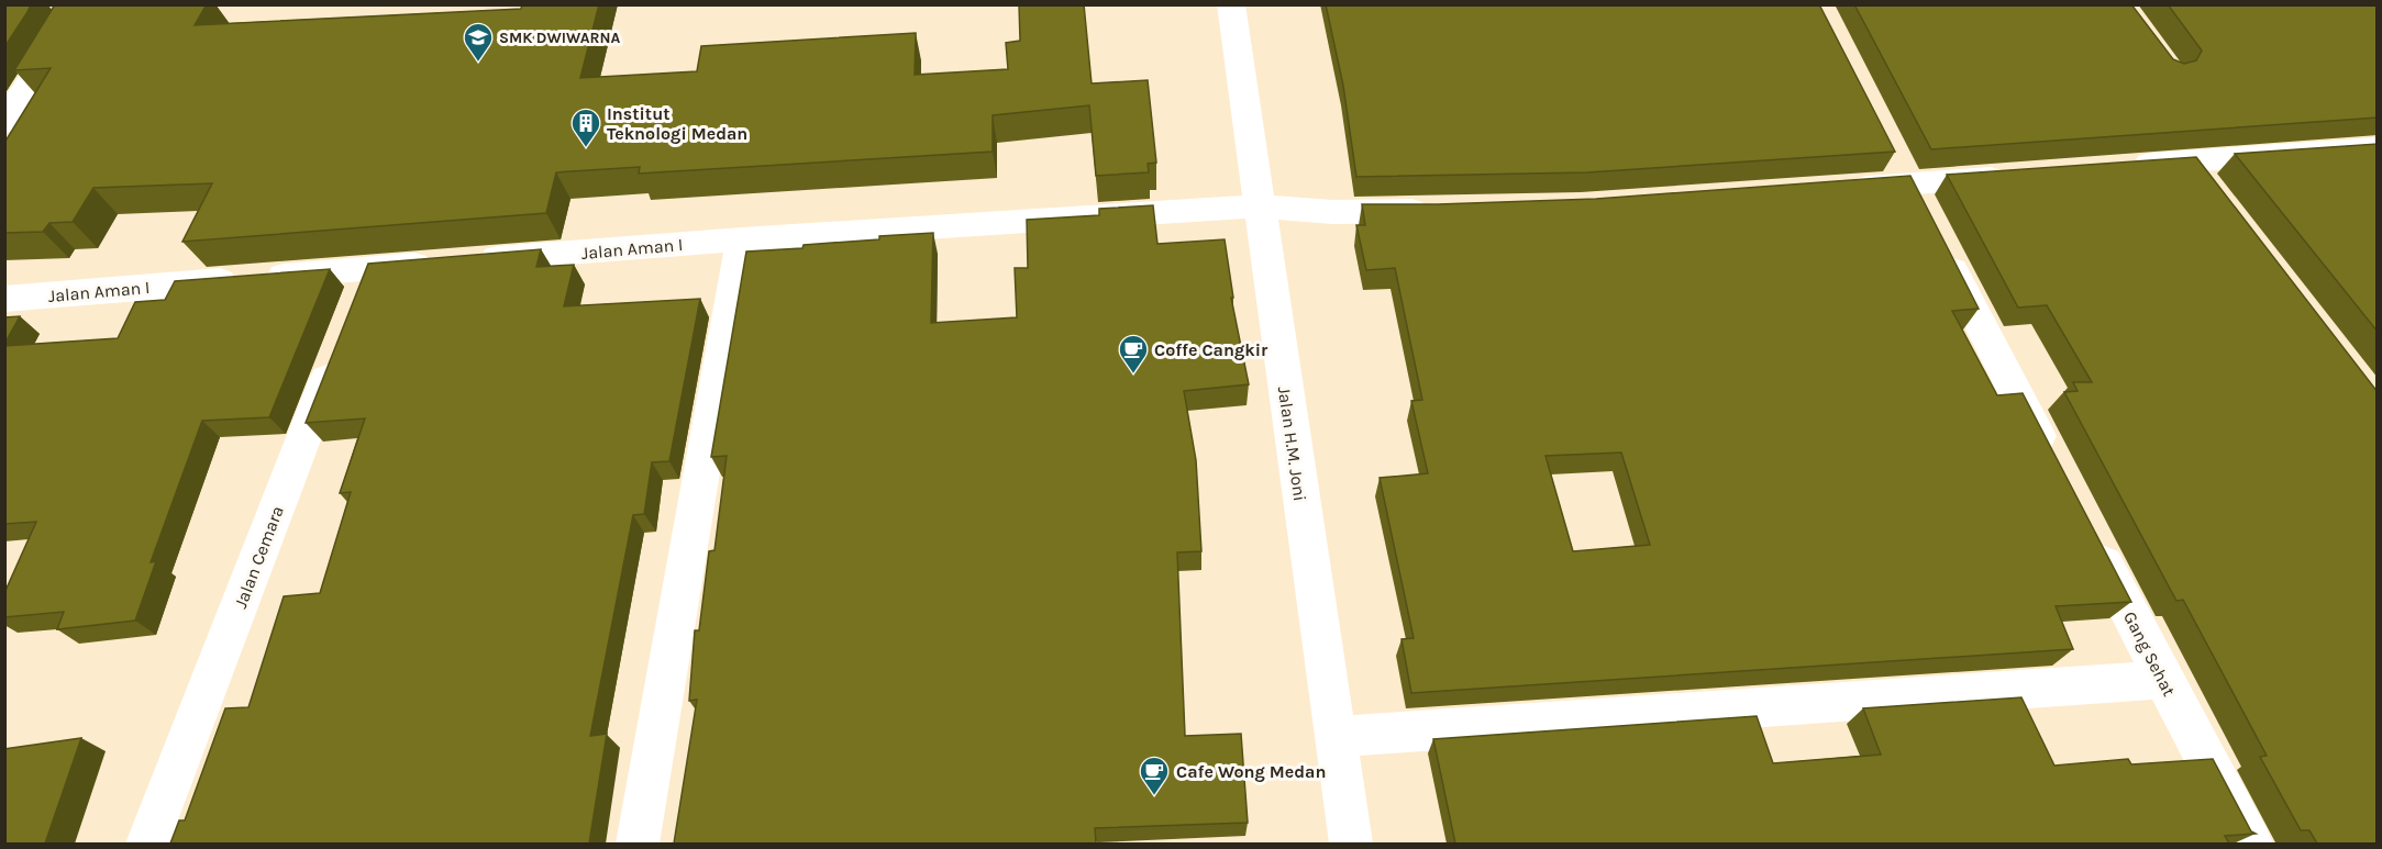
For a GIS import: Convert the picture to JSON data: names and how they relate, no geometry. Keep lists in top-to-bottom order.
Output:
{
  "streets": {
    "street": [
      "Jalan Aman I",
      "Jalan H.M. Joni",
      "Jalan Cemara",
      "Gang Sehat"
    ]
  },
  "crossings": [
    ["Jalan Aman I", "Jalan H.M. Joni"]
  ],
  "places": {
    "school or university": ["SMK DWIWARNA"],
    "building": ["Institut Teknologi Medan"],
    "cafe": ["Coffe Cangkir", "Cafe Wong Medan"]
  }
}
